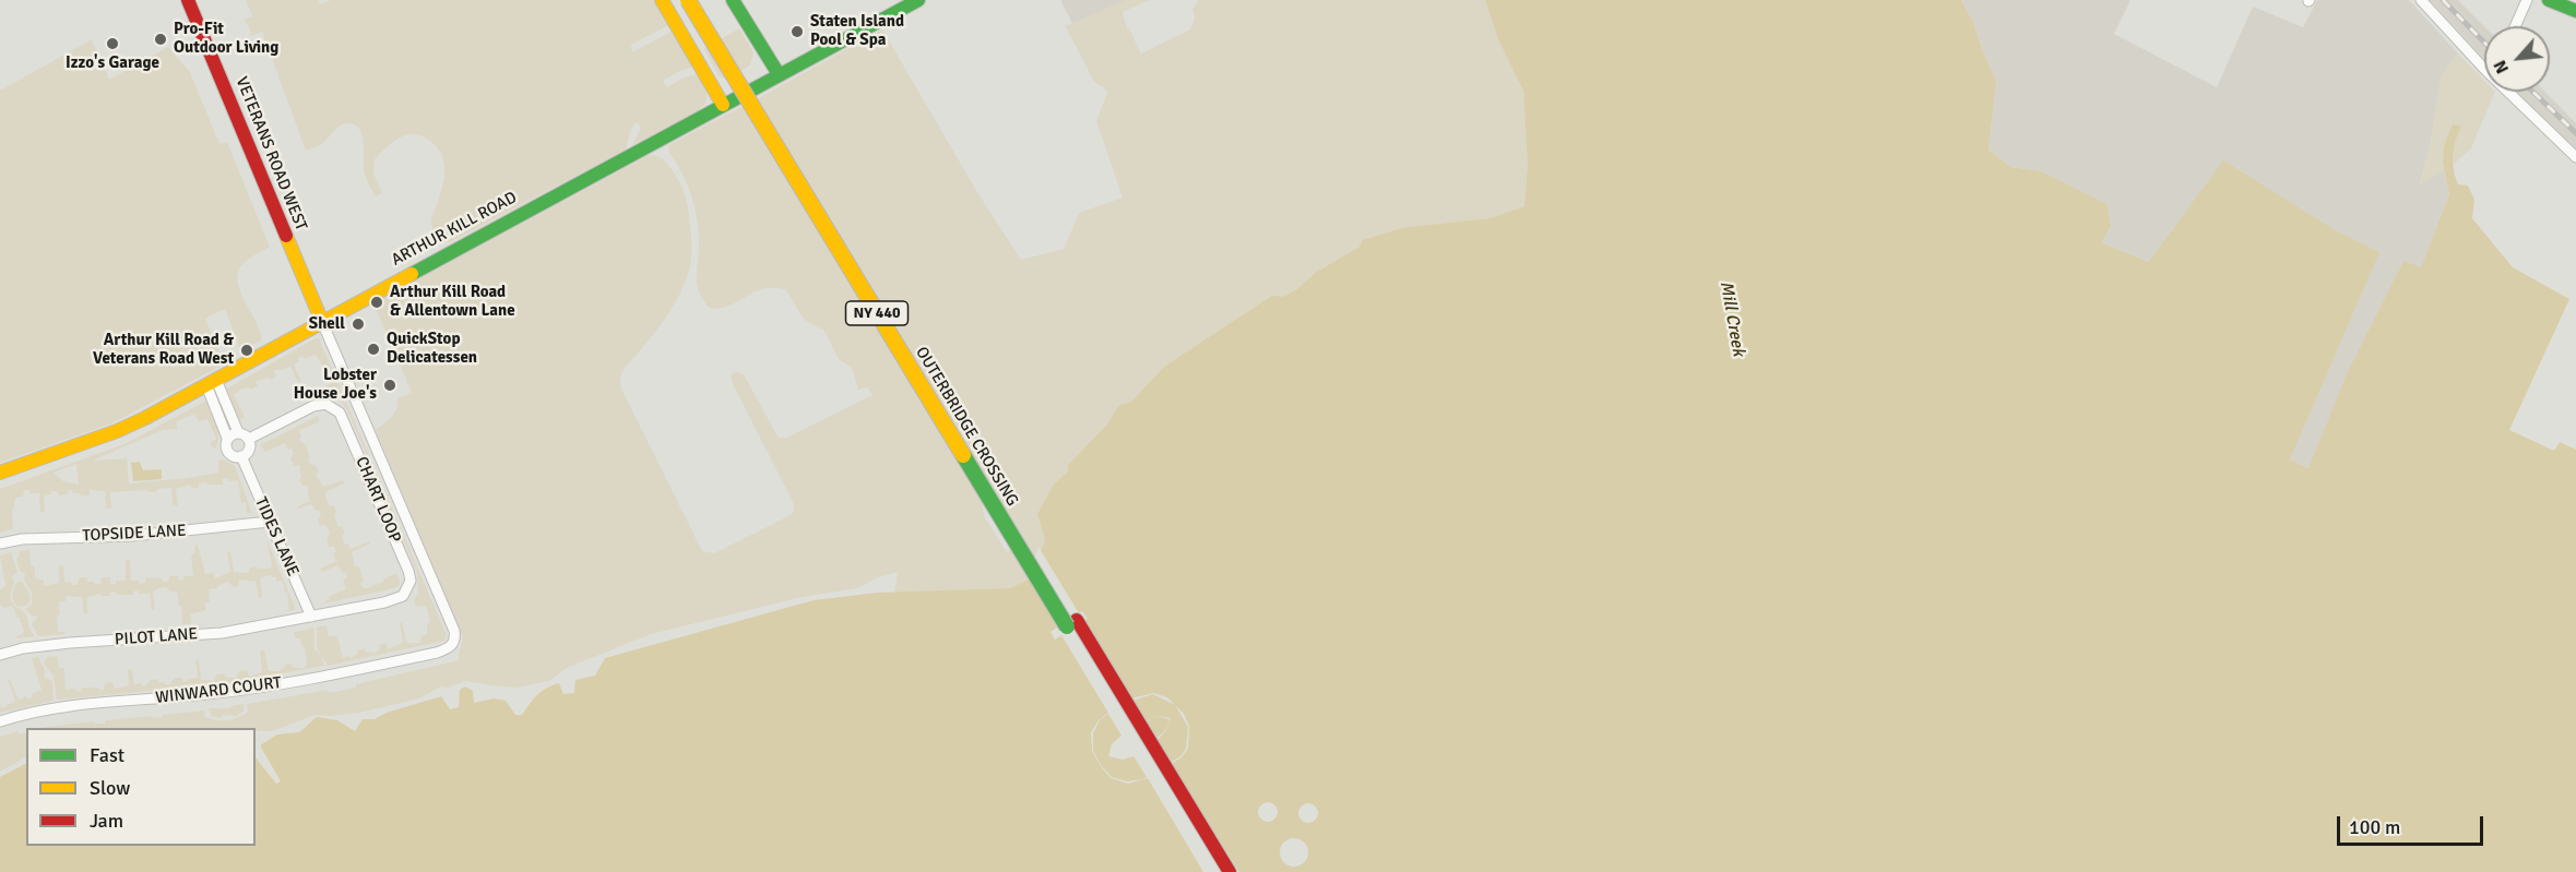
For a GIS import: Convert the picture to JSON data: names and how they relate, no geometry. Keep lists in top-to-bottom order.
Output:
{
  "streets": {
    "main road": [
      "VETERANS ROAD WEST",
      "ARTHUR KILL ROAD",
      "NY 440",
      "OUTERBRIDGE CROSSING"
    ],
    "street": [
      "CHART LOOP",
      "TOPSIDE LANE",
      "TIDES LANE",
      "PILOT LANE",
      "WINWARD COURT"
    ]
  },
  "crossings": [
    ["VETERANS ROAD WEST", "ARTHUR KILL ROAD"],
    ["VETERANS ROAD WEST", "WINWARD COURT"],
    ["ARTHUR KILL ROAD", "TIDES LANE"],
    ["ARTHUR KILL ROAD", "WINWARD COURT"],
    ["CHART LOOP", "TIDES LANE"],
    ["CHART LOOP", "PILOT LANE"],
    ["TOPSIDE LANE", "TIDES LANE"],
    ["TIDES LANE", "PILOT LANE"]
  ],
  "water": ["Mill Creek"],
  "places": [
    "Staten Island Pool & Spa",
    "Pro-Fit Outdoor Living",
    "Izzo's Garage",
    "Arthur Kill Road & Allentown Lane",
    "Shell",
    "QuickStop Delicatessen",
    "Arthur Kill Road & Veterans Road West",
    "Lobster House Joe's"
  ],
  "legend": ["Fast", "Slow", "Jam"],
  "scale_bar": "100 m",
  "north": "bottom left"
}
